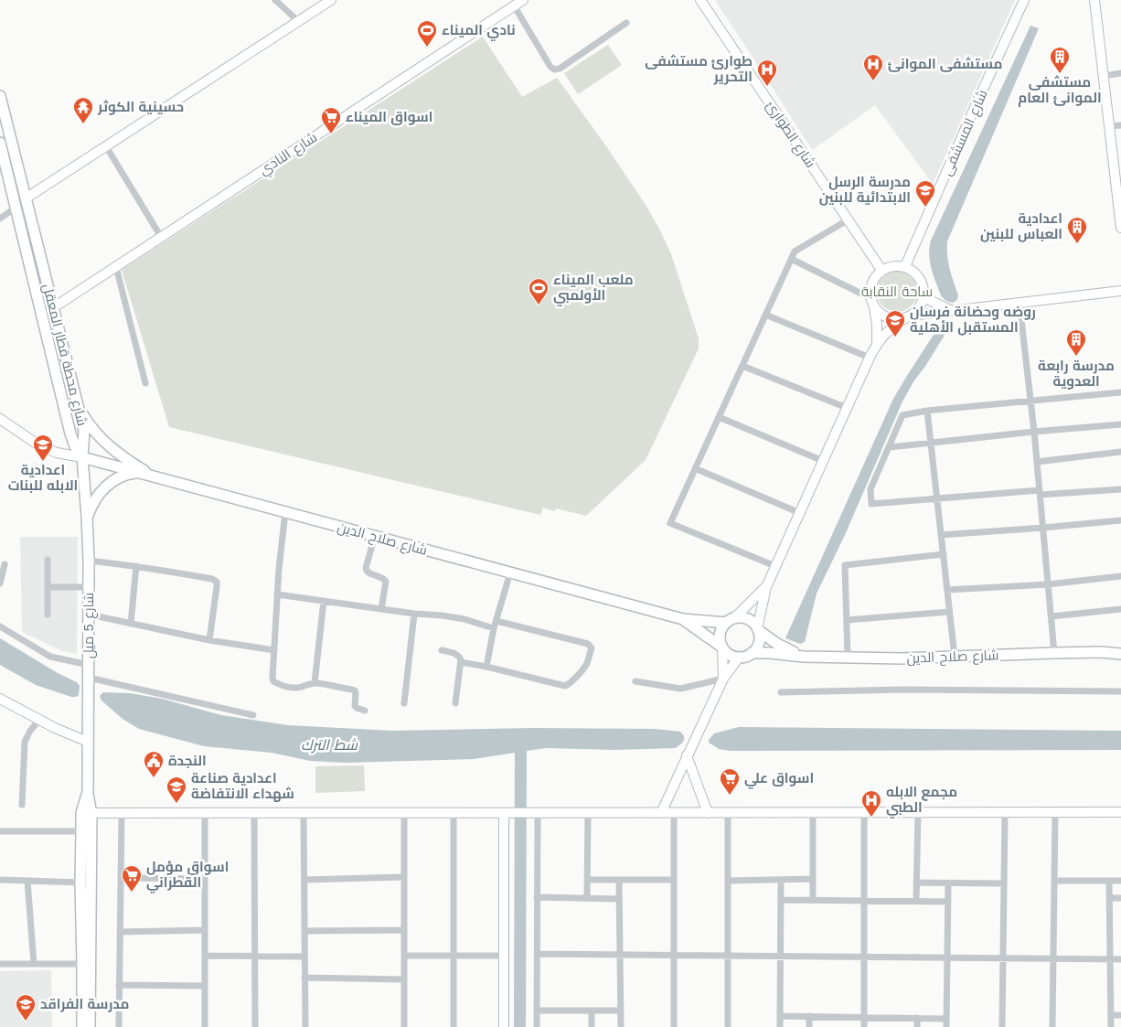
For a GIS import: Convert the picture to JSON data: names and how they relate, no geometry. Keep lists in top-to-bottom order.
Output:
{
  "streets": {
    "main road": ["شارع محطة قطار المعقل", "شارع صلاح الدين", "شارع 5 ميل"],
    "street": ["شارع المسشفى", "شارع الطوارئ", "شارع النادي"]
  },
  "crossings": [
    ["شارع المسشفى", "شارع الطوارئ"],
    ["شارع النادي", "شارع محطة قطار المعقل"],
    ["شارع محطة قطار المعقل", "شارع صلاح الدين"],
    ["شارع محطة قطار المعقل", "شارع 5 ميل"],
    ["شارع صلاح الدين", "شارع 5 ميل"]
  ],
  "water": ["شط الترك"],
  "parks": ["ساحة النقابة"],
  "places": {
    "sports": ["نادي الميناء", "ملعب الميناء الأولمبي"],
    "building": ["مستشفى الموانئ العام", "اعدادية العباس للبنين", "مدرسة رابعة العدوية"],
    "hospital": ["مستشفى الموانئ", "طوارئ مستشفى التحرير", "مجمع الابله الطبي"],
    "temple": ["حسينية الكوثر"],
    "supermarket": ["اسواق الميناء", "اسواق علي", "اسواق مؤمل القطراني"],
    "school or university": [
      "مدرسة الرسل الابتدائية للبنين",
      "روضه وحضانة فرسان المستقبل الأهلية",
      "اعدادية الابله للبنات",
      "اعدادية صناعة شهداء الانتفاضة",
      "مدرسة الفراقد"
    ],
    "public building": ["النجدة"]
  }
}
